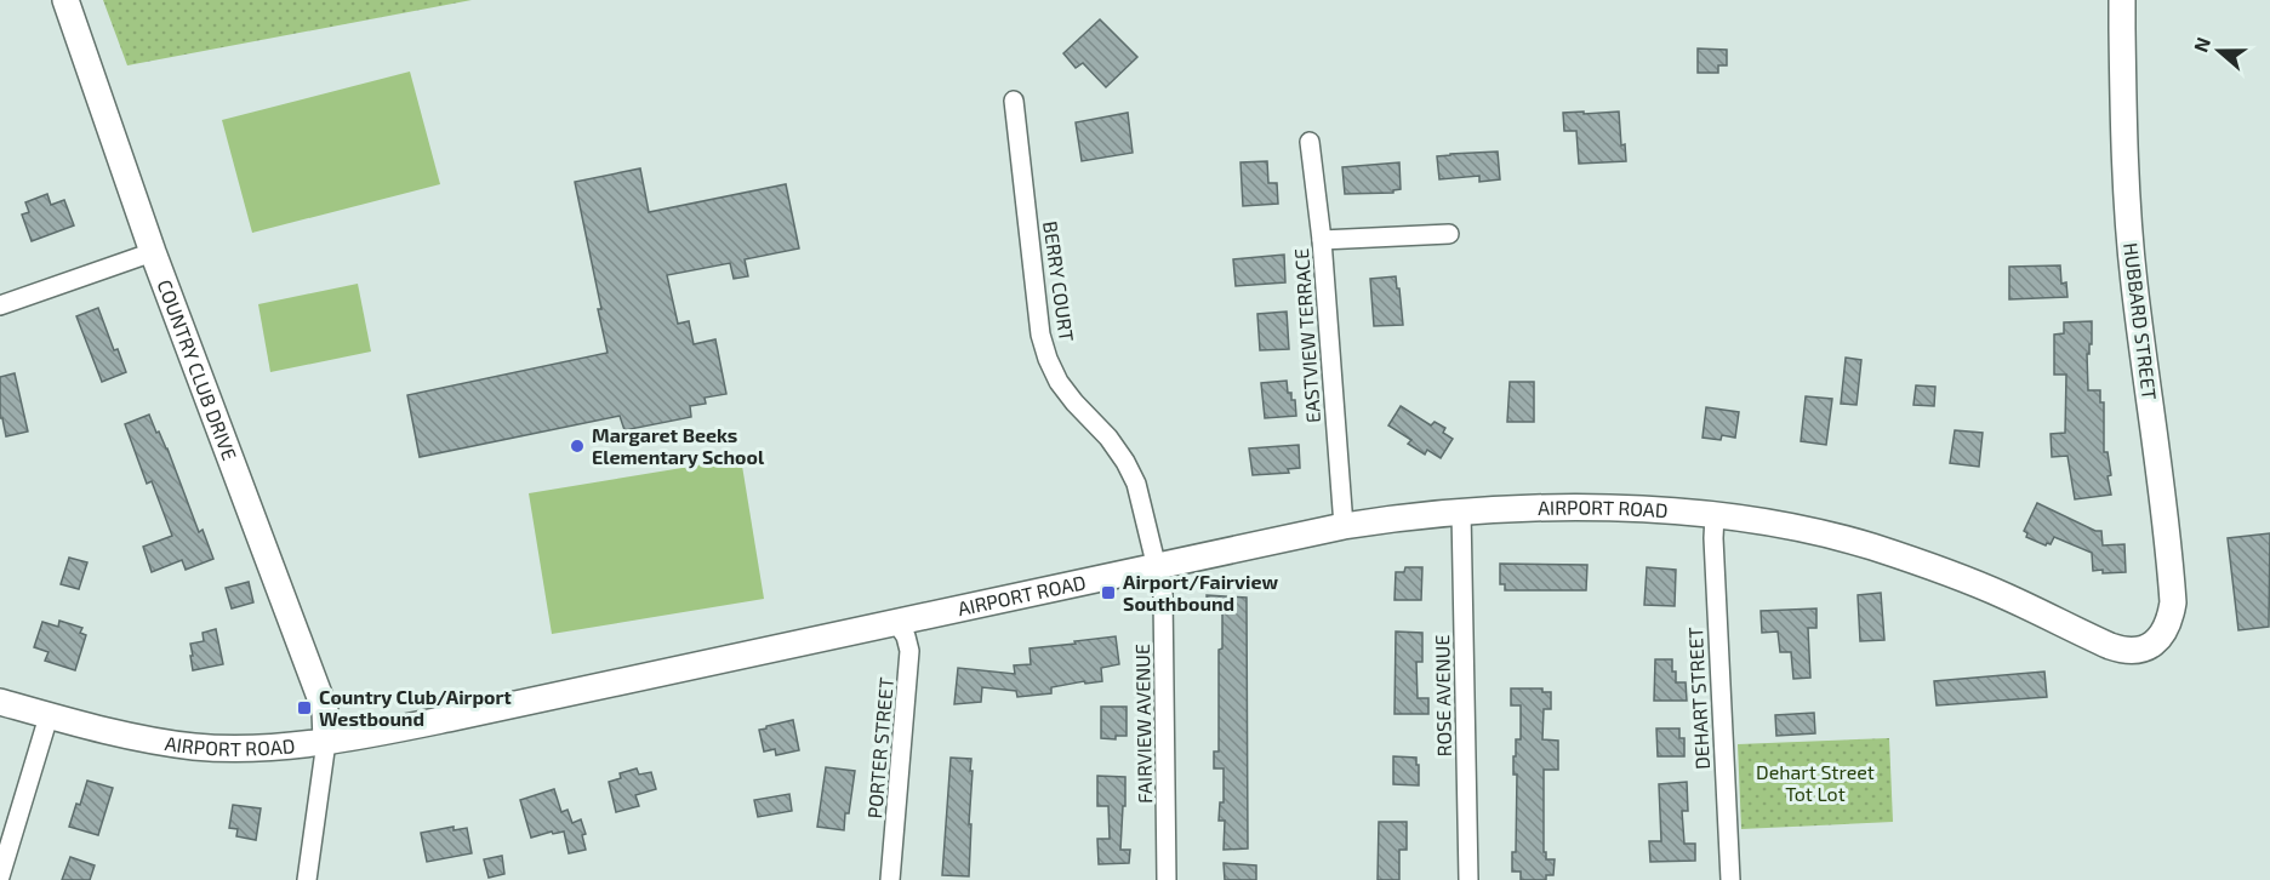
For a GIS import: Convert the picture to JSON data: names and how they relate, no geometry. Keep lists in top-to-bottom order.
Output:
{
  "streets": {
    "street": [
      "BERRY COURT",
      "HUBBARD STREET",
      "EASTVIEW TERRACE",
      "COUNTRY CLUB DRIVE",
      "AIRPORT ROAD",
      "ROSE AVENUE",
      "DEHART STREET",
      "FAIRVIEW AVENUE",
      "PORTER STREET"
    ]
  },
  "crossings": [
    ["BERRY COURT", "AIRPORT ROAD"],
    ["BERRY COURT", "FAIRVIEW AVENUE"],
    ["HUBBARD STREET", "AIRPORT ROAD"],
    ["EASTVIEW TERRACE", "AIRPORT ROAD"],
    ["COUNTRY CLUB DRIVE", "AIRPORT ROAD"],
    ["AIRPORT ROAD", "ROSE AVENUE"],
    ["AIRPORT ROAD", "DEHART STREET"],
    ["AIRPORT ROAD", "FAIRVIEW AVENUE"],
    ["AIRPORT ROAD", "PORTER STREET"]
  ],
  "parks": ["Dehart Street Tot Lot"],
  "places": {
    "other": ["Margaret Beeks Elementary School"],
    "transit": ["Airport/Fairview Southbound", "Country Club/Airport Westbound"]
  },
  "north": "left"
}
